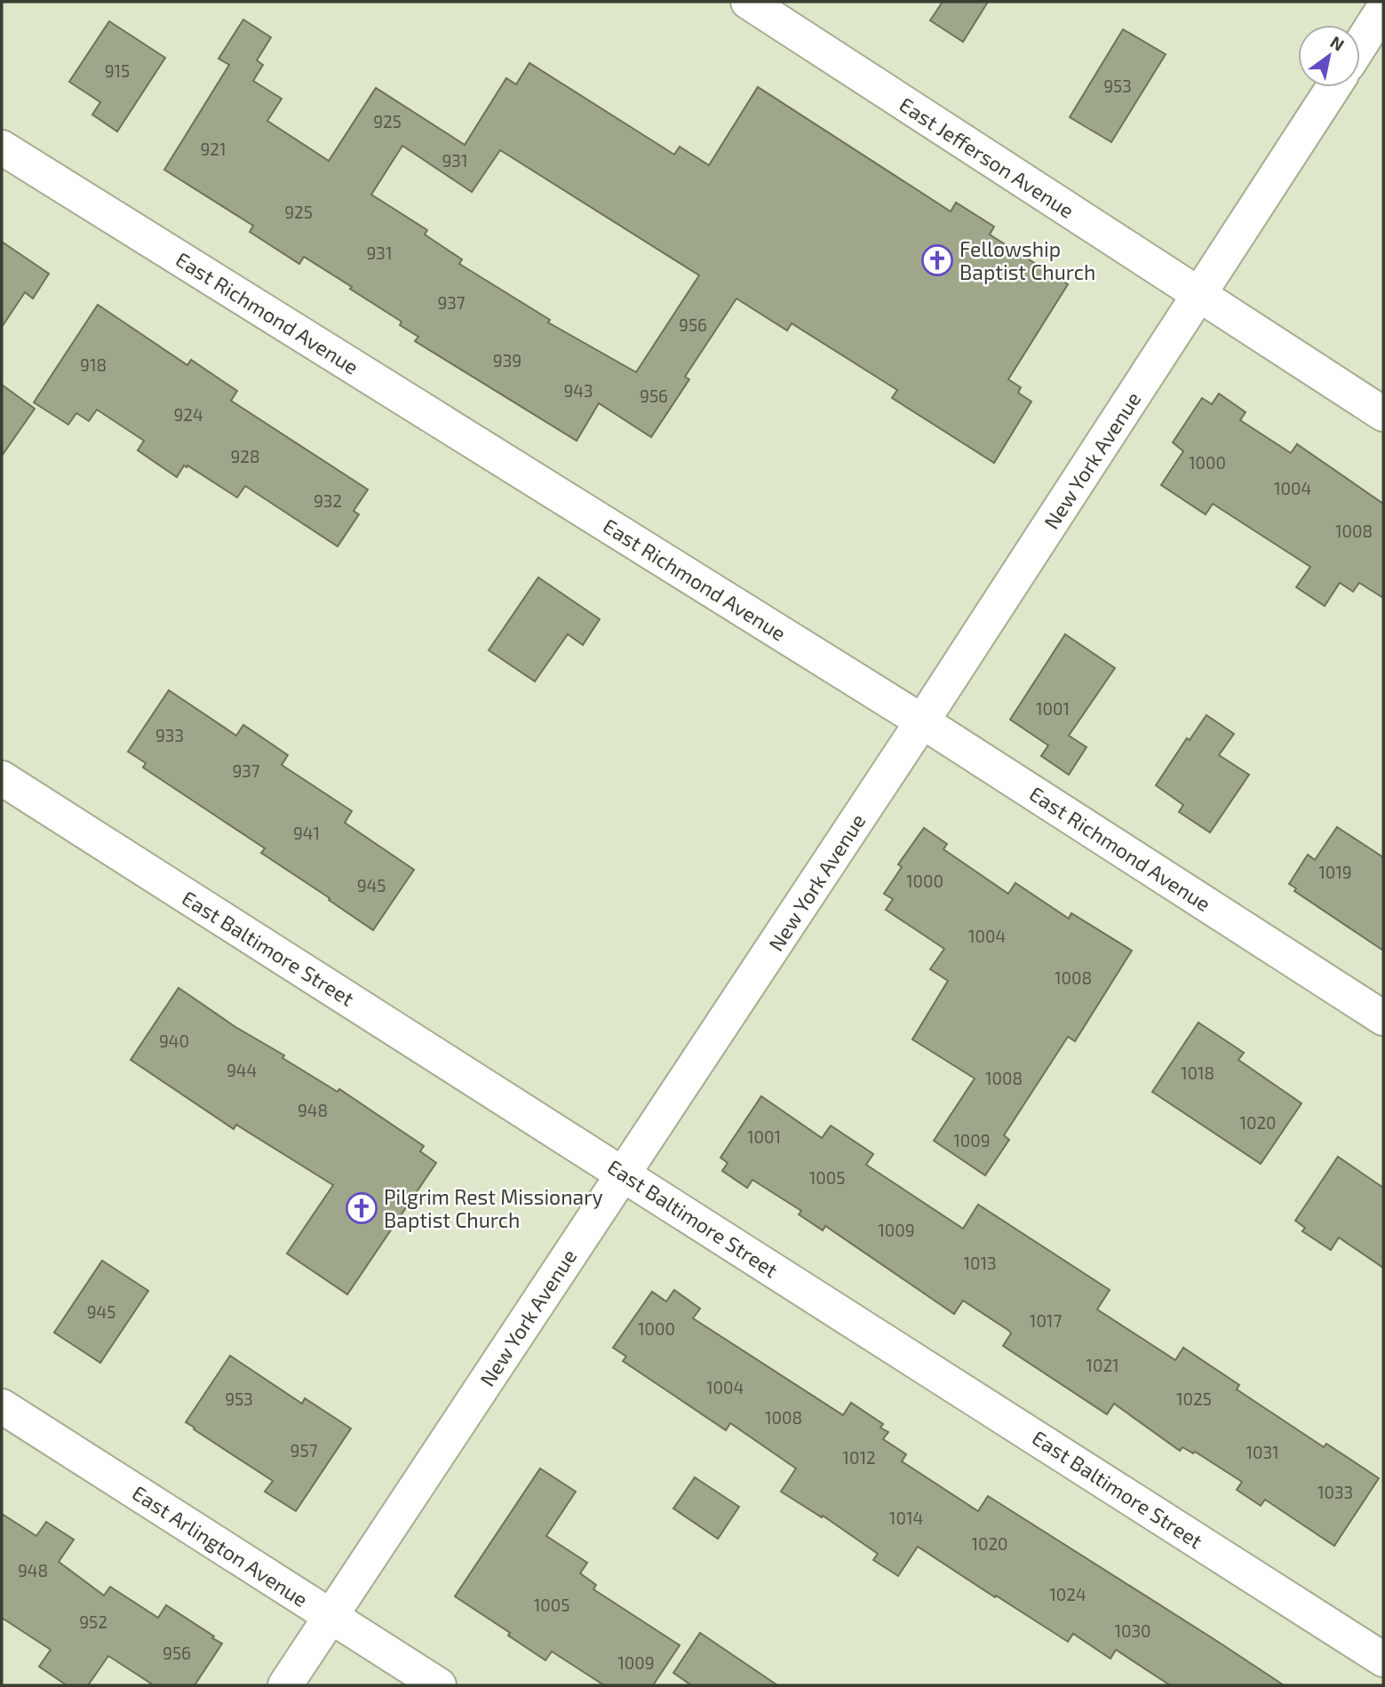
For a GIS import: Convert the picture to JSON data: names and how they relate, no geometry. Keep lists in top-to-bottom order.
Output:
{
  "streets": {
    "street": [
      "East Jefferson Avenue",
      "East Richmond Avenue",
      "New York Avenue",
      "East Baltimore Street",
      "East Arlington Avenue"
    ]
  },
  "crossings": [
    ["East Jefferson Avenue", "New York Avenue"],
    ["East Richmond Avenue", "New York Avenue"],
    ["New York Avenue", "East Baltimore Street"],
    ["New York Avenue", "East Arlington Avenue"]
  ],
  "places": {
    "church": ["Fellowship Baptist Church", "Pilgrim Rest Missionary Baptist Church"]
  },
  "house_numbers": [
    "915",
    "953",
    "925",
    "921",
    "931",
    "925",
    "931",
    "937",
    "956",
    "939",
    "918",
    "943",
    "956",
    "924",
    "928",
    "1000",
    "1004",
    "932",
    "1008",
    "1001",
    "933",
    "937",
    "941",
    "1019",
    "1000",
    "945",
    "1004",
    "1008",
    "940",
    "944",
    "1018",
    "1008",
    "948",
    "1020",
    "1001",
    "1009",
    "1005",
    "1009",
    "1013",
    "945",
    "1017",
    "1000",
    "1021",
    "1004",
    "953",
    "1025",
    "1008",
    "957",
    "1031",
    "1012",
    "1033",
    "1014",
    "1020",
    "948",
    "1024",
    "1005",
    "952",
    "1030",
    "956",
    "1009"
  ],
  "north": "top right"
}
